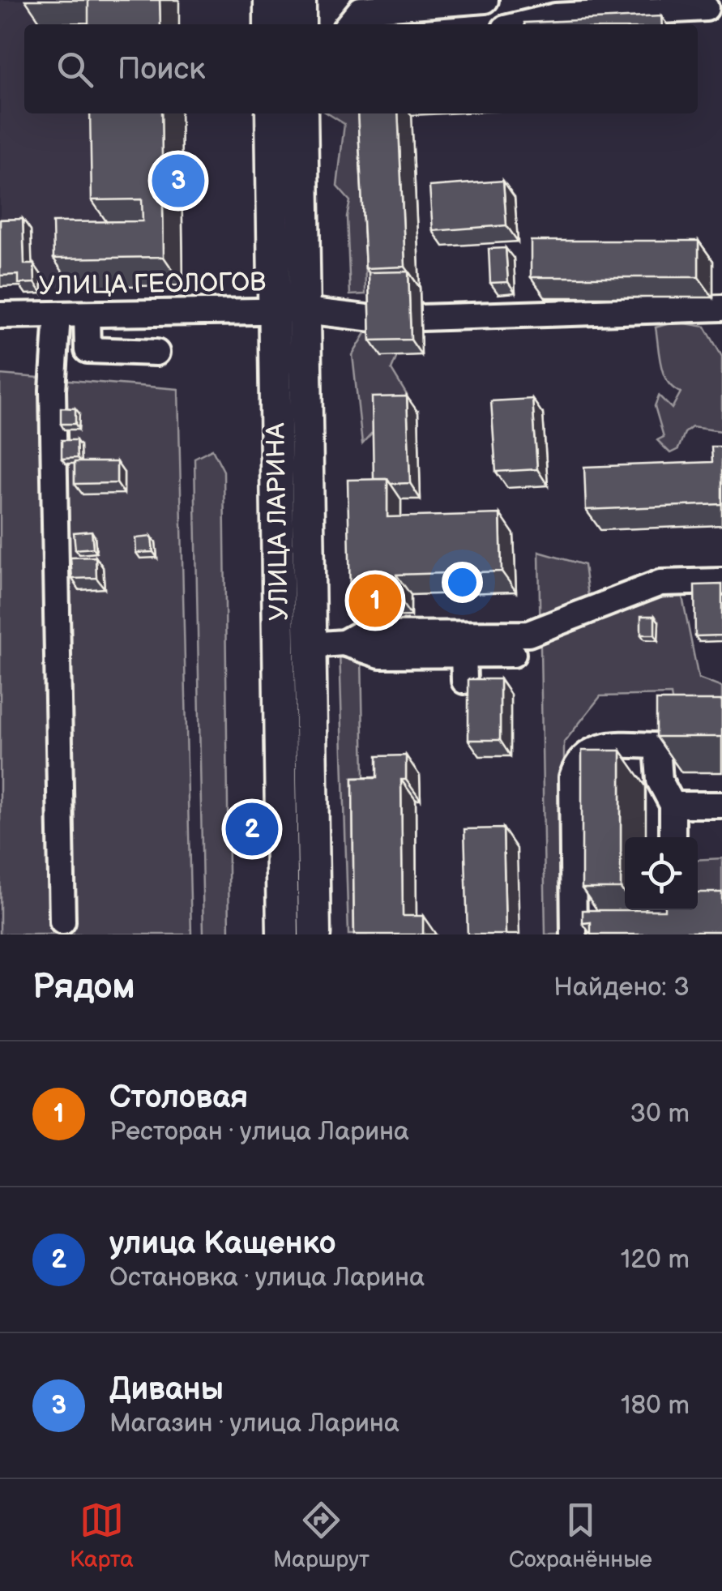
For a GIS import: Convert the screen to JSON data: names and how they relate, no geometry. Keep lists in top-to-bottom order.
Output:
{
  "streets": {
    "main road": ["УЛИЦА ЛАРИНА"],
    "street": ["УЛИЦА ГЕОЛОГОВ"]
  },
  "crossings": [
    ["УЛИЦА ГЕОЛОГОВ", "УЛИЦА ЛАРИНА"]
  ],
  "page": {
    "search": "Поиск",
    "pins": ["3", "1", "2"],
    "heading": ["Рядом", "Найдено: 3"],
    "list": [
      {
        "mark": "1",
        "name": "Столовая",
        "note": "Ресторан · улица Ларина",
        "value": "30 m"
      },
      {
        "mark": "2",
        "name": "улица Кащенко",
        "note": "Остановка · улица Ларина",
        "value": "120 m"
      },
      {
        "mark": "3",
        "name": "Диваны",
        "note": "Магазин · улица Ларина",
        "value": "180 m"
      }
    ],
    "nav": ["Карта", "Маршрут", "Сохранённые"]
  }
}
